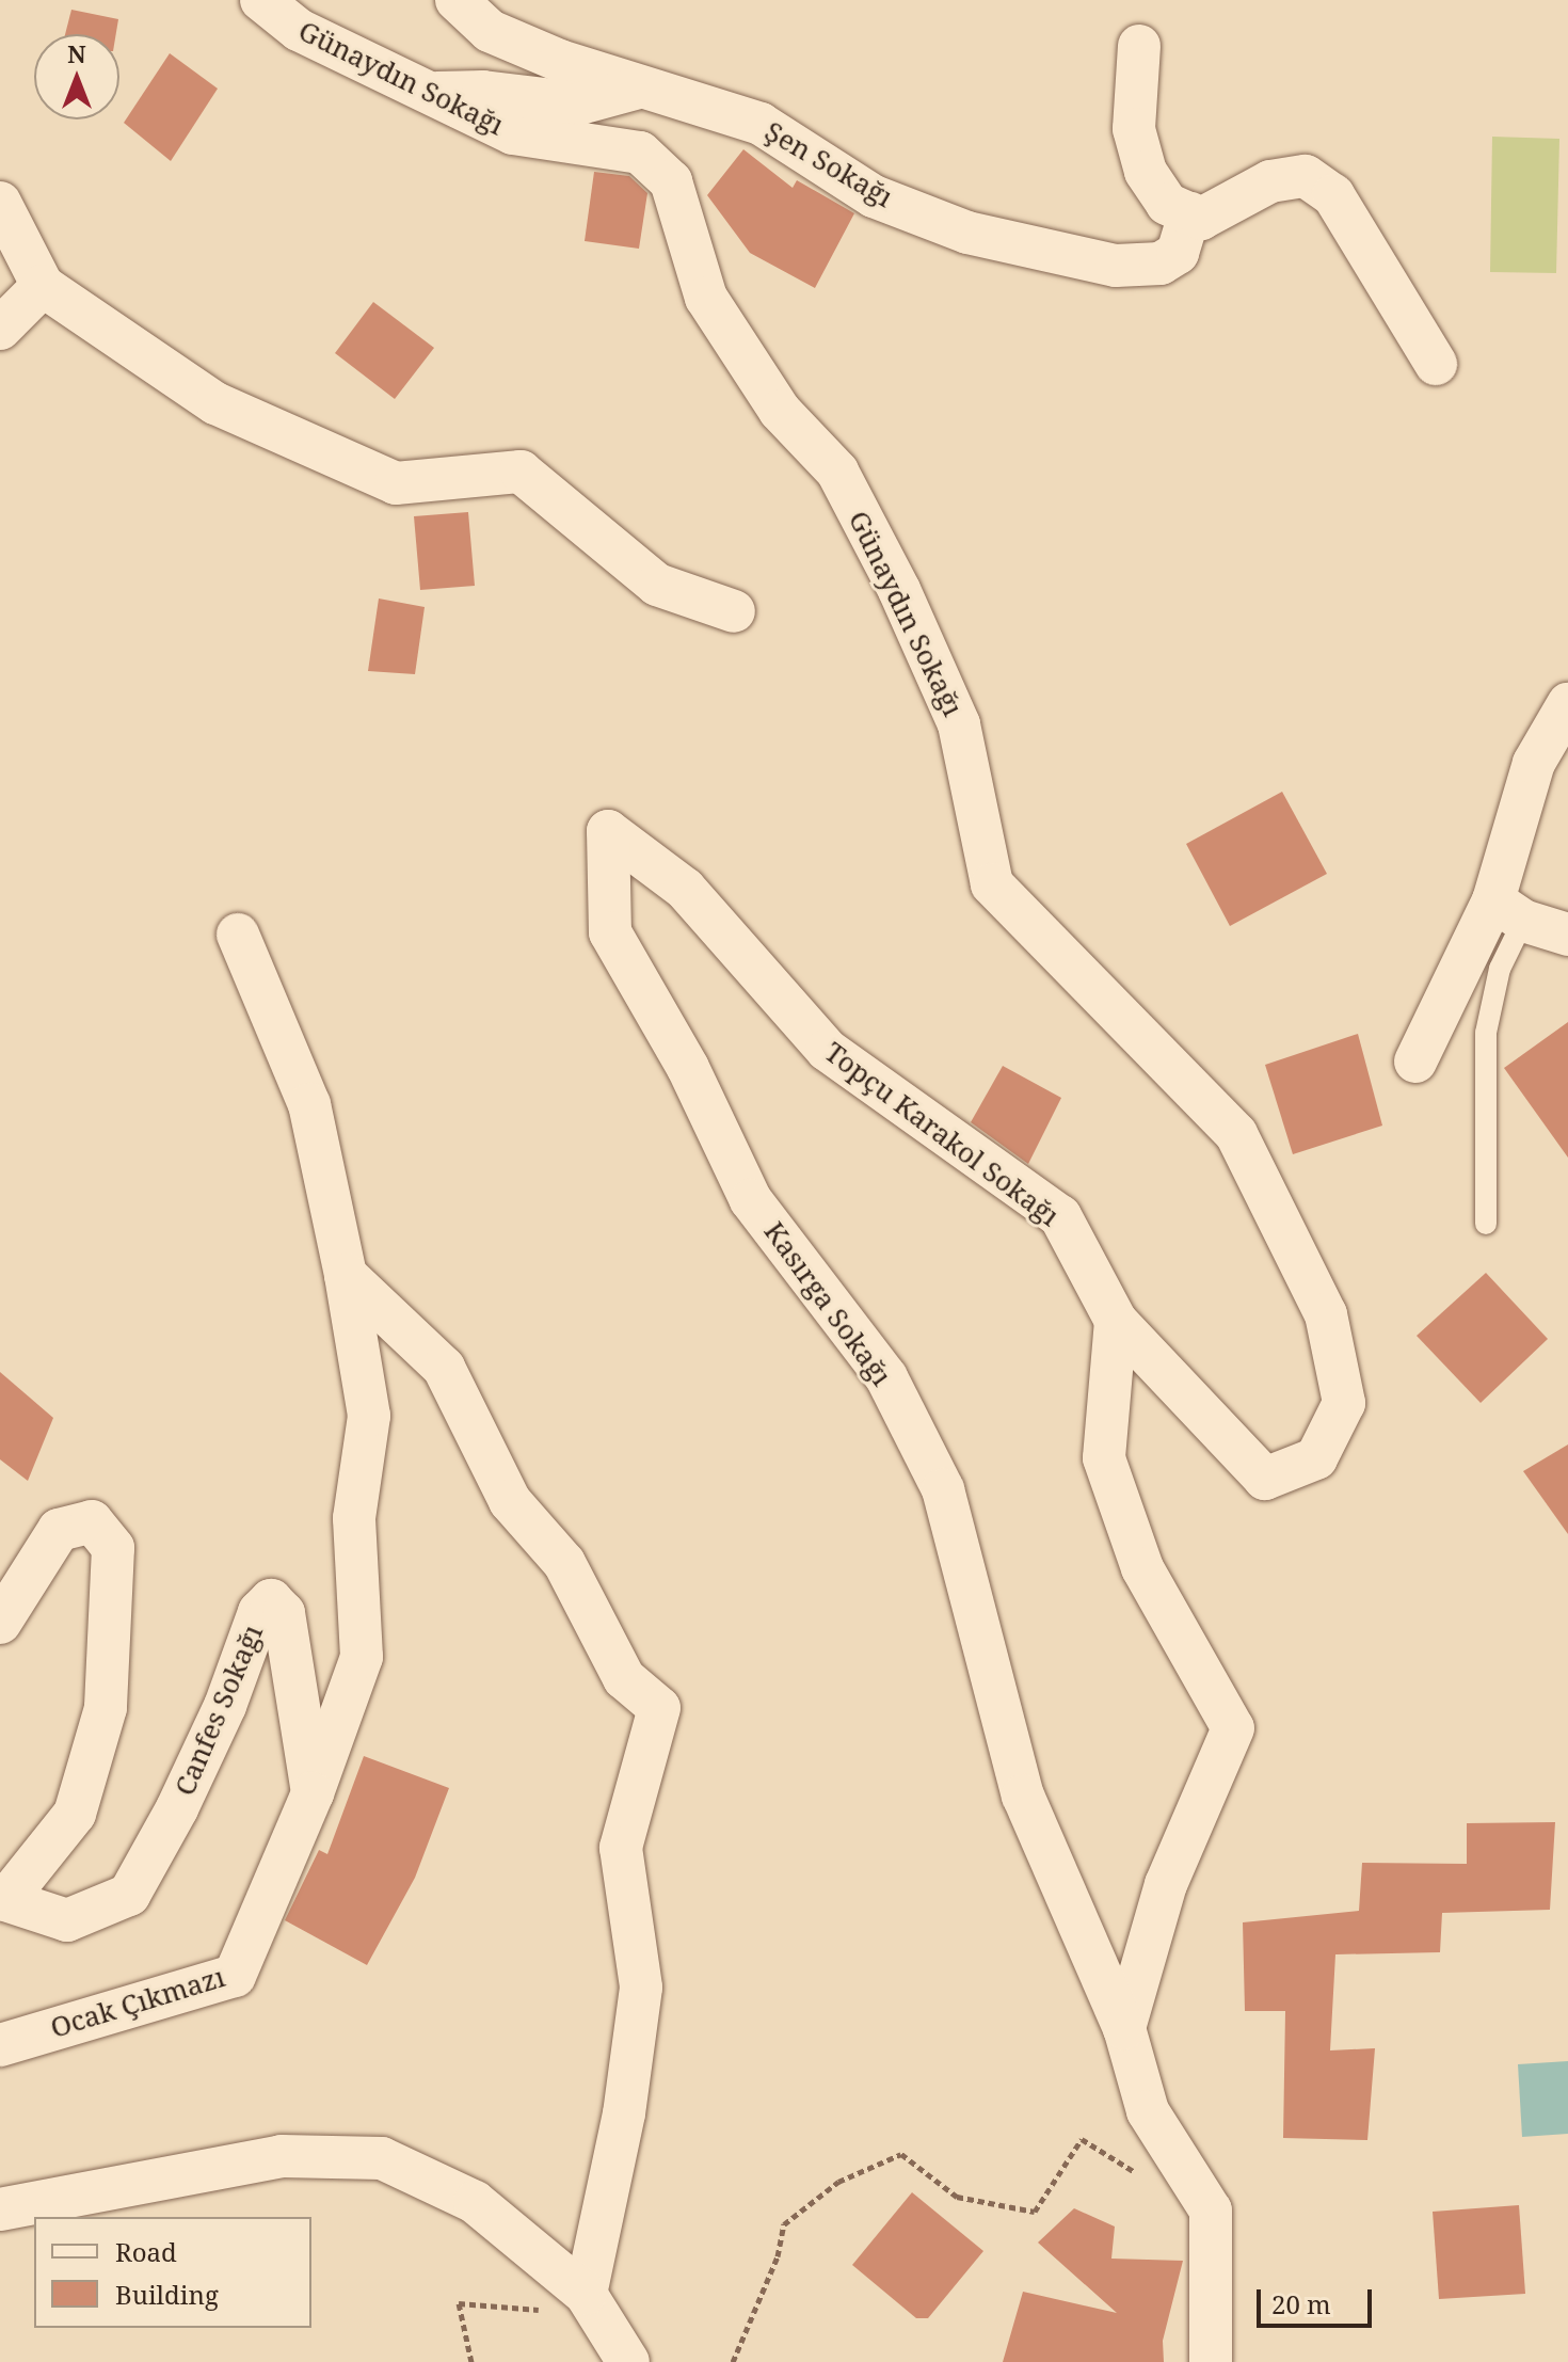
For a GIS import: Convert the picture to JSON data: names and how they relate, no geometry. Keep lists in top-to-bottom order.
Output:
{
  "streets": {
    "street": [
      "Günaydın Sokağı",
      "Şen Sokağı",
      "Topçu Karakol Sokağı",
      "Kasırga Sokağı",
      "Canfes Sokağı",
      "Ocak Çıkmazı"
    ]
  },
  "crossings": [
    ["Günaydın Sokağı", "Topçu Karakol Sokağı"],
    ["Topçu Karakol Sokağı", "Kasırga Sokağı"],
    ["Canfes Sokağı", "Ocak Çıkmazı"]
  ],
  "legend": ["Road", "Building"],
  "scale_bar": "20 m",
  "north": "top"
}
